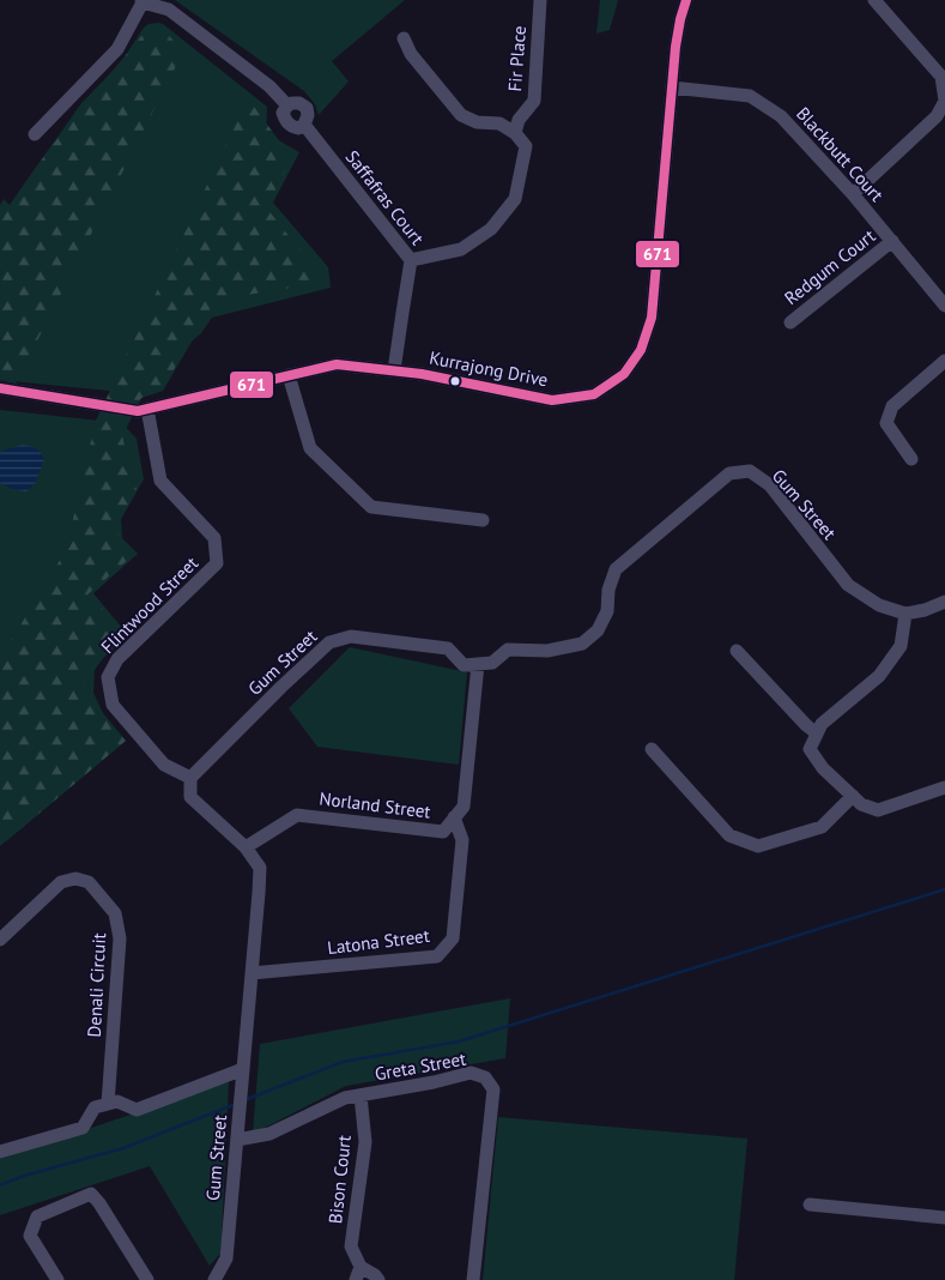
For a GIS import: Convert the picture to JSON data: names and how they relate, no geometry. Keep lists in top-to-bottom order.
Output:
{
  "streets": {
    "street": [
      "Fir Place",
      "Blackbutt Court",
      "Saffafras Court",
      "Redgum Court",
      "Kurrajong Drive",
      "Gum Street",
      "Flintwood Street",
      "Norland Street",
      "Latona Street",
      "Denali Circuit",
      "Greta Street",
      "Bison Court"
    ]
  },
  "crossings": [
    ["Blackbutt Court", "Redgum Court"],
    ["Blackbutt Court", "Kurrajong Drive"],
    ["Saffafras Court", "Kurrajong Drive"],
    ["Kurrajong Drive", "Flintwood Street"],
    ["Gum Street", "Flintwood Street"],
    ["Gum Street", "Norland Street"],
    ["Gum Street", "Latona Street"],
    ["Gum Street", "Greta Street"],
    ["Norland Street", "Latona Street"],
    ["Greta Street", "Bison Court"]
  ],
  "lines": ["transit line 671"]
}
